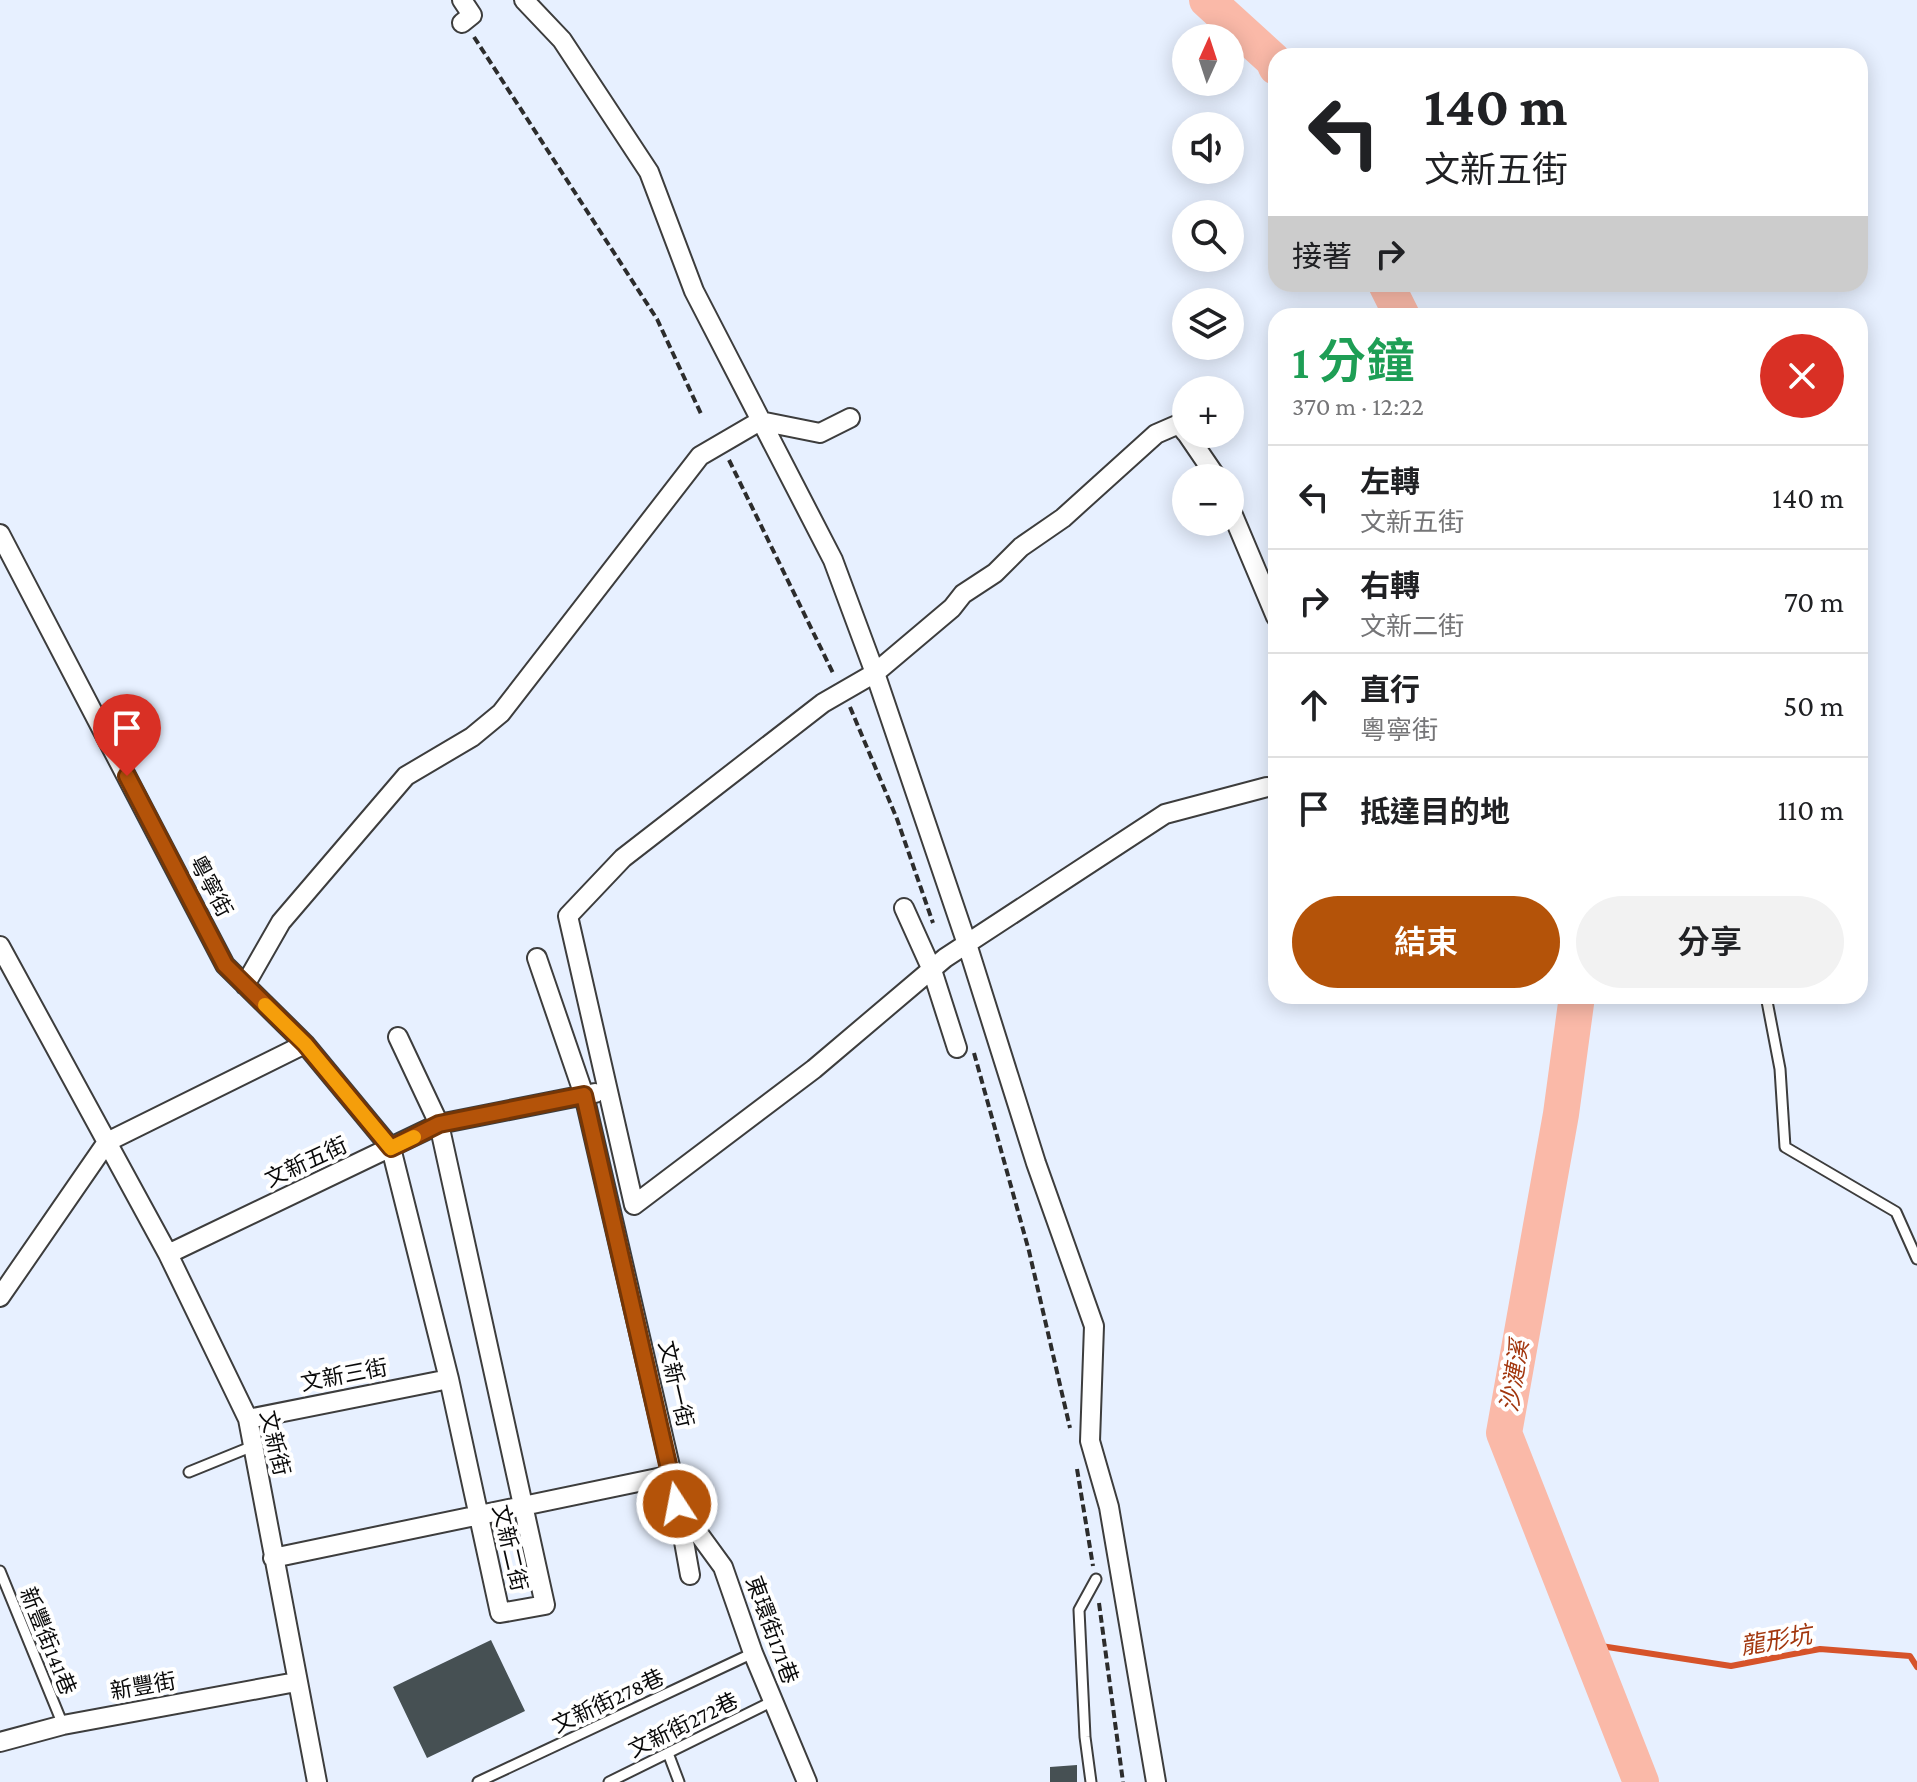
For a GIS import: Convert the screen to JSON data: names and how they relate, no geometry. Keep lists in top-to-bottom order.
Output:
{
  "streets": {
    "street": [
      "粵寧街",
      "文新五街",
      "文新三街",
      "文新一街",
      "文新街",
      "文新二街",
      "東環街171巷",
      "新豐街"
    ],
    "lane": ["新豐街141巷", "文新街278巷", "文新街272巷"]
  },
  "crossings": [
    ["粵寧街", "文新二街"],
    ["文新五街", "文新一街"],
    ["文新五街", "文新街"],
    ["文新五街", "文新二街"],
    ["文新三街", "文新街"],
    ["文新三街", "文新二街"],
    ["文新一街", "東環街171巷"],
    ["文新街", "新豐街"],
    ["東環街171巷", "文新街278巷"],
    ["東環街171巷", "文新街272巷"],
    ["新豐街141巷", "新豐街"]
  ],
  "water": ["沙漣溪", "龍形坑"],
  "north": "top",
  "page": {
    "map_buttons": ["+", "−"],
    "turn": ["140 m", "文新五街"],
    "then": "接著",
    "heading": ["1 分鐘", "370 m · 12:22"],
    "list": [
      {
        "name": "左轉",
        "note": "文新五街",
        "value": "140 m"
      },
      {
        "name": "右轉",
        "note": "文新二街",
        "value": "70 m"
      },
      {
        "name": "直行",
        "note": "粵寧街",
        "value": "50 m"
      },
      {
        "name": "抵達目的地",
        "value": "110 m"
      }
    ],
    "buttons": ["結束", "分享"]
  }
}
